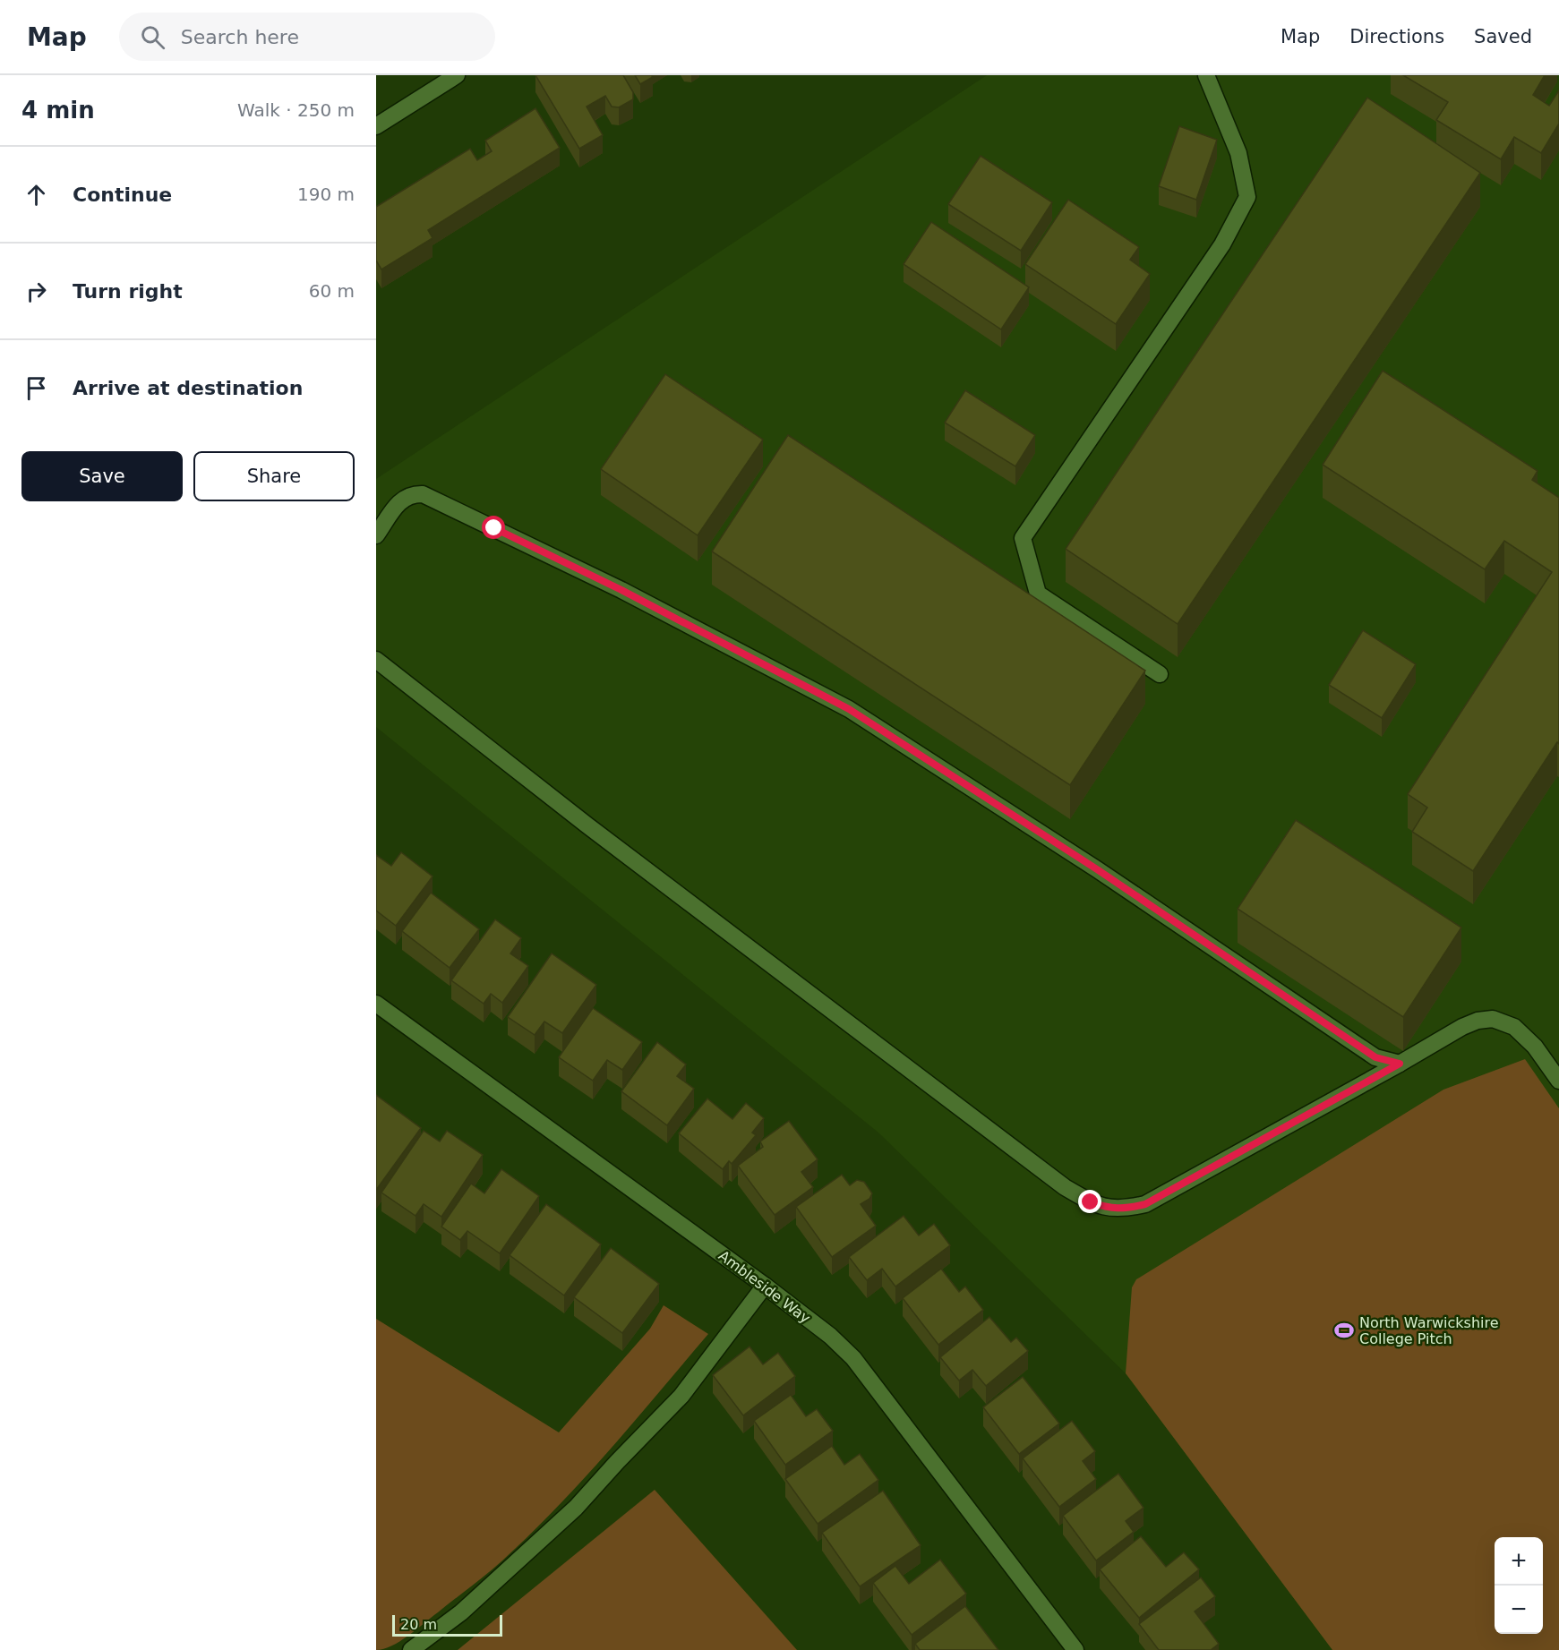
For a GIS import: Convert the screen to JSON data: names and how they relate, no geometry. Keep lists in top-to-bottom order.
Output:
{
  "streets": {
    "street": ["Ambleside Way"]
  },
  "places": {
    "sports": ["North Warwickshire College Pitch"]
  },
  "scale_bar": "20 m",
  "page": {
    "header": "Map",
    "search": "Search here",
    "nav": ["Map", "Directions", "Saved"],
    "heading": ["4 min", "Walk · 250 m"],
    "list": [
      ["Continue", "190 m"],
      ["Turn right", "60 m"],
      "Arrive at destination"
    ],
    "buttons": ["Save", "Share"],
    "map_buttons": ["+", "−"],
    "scale": "20 m"
  }
}
